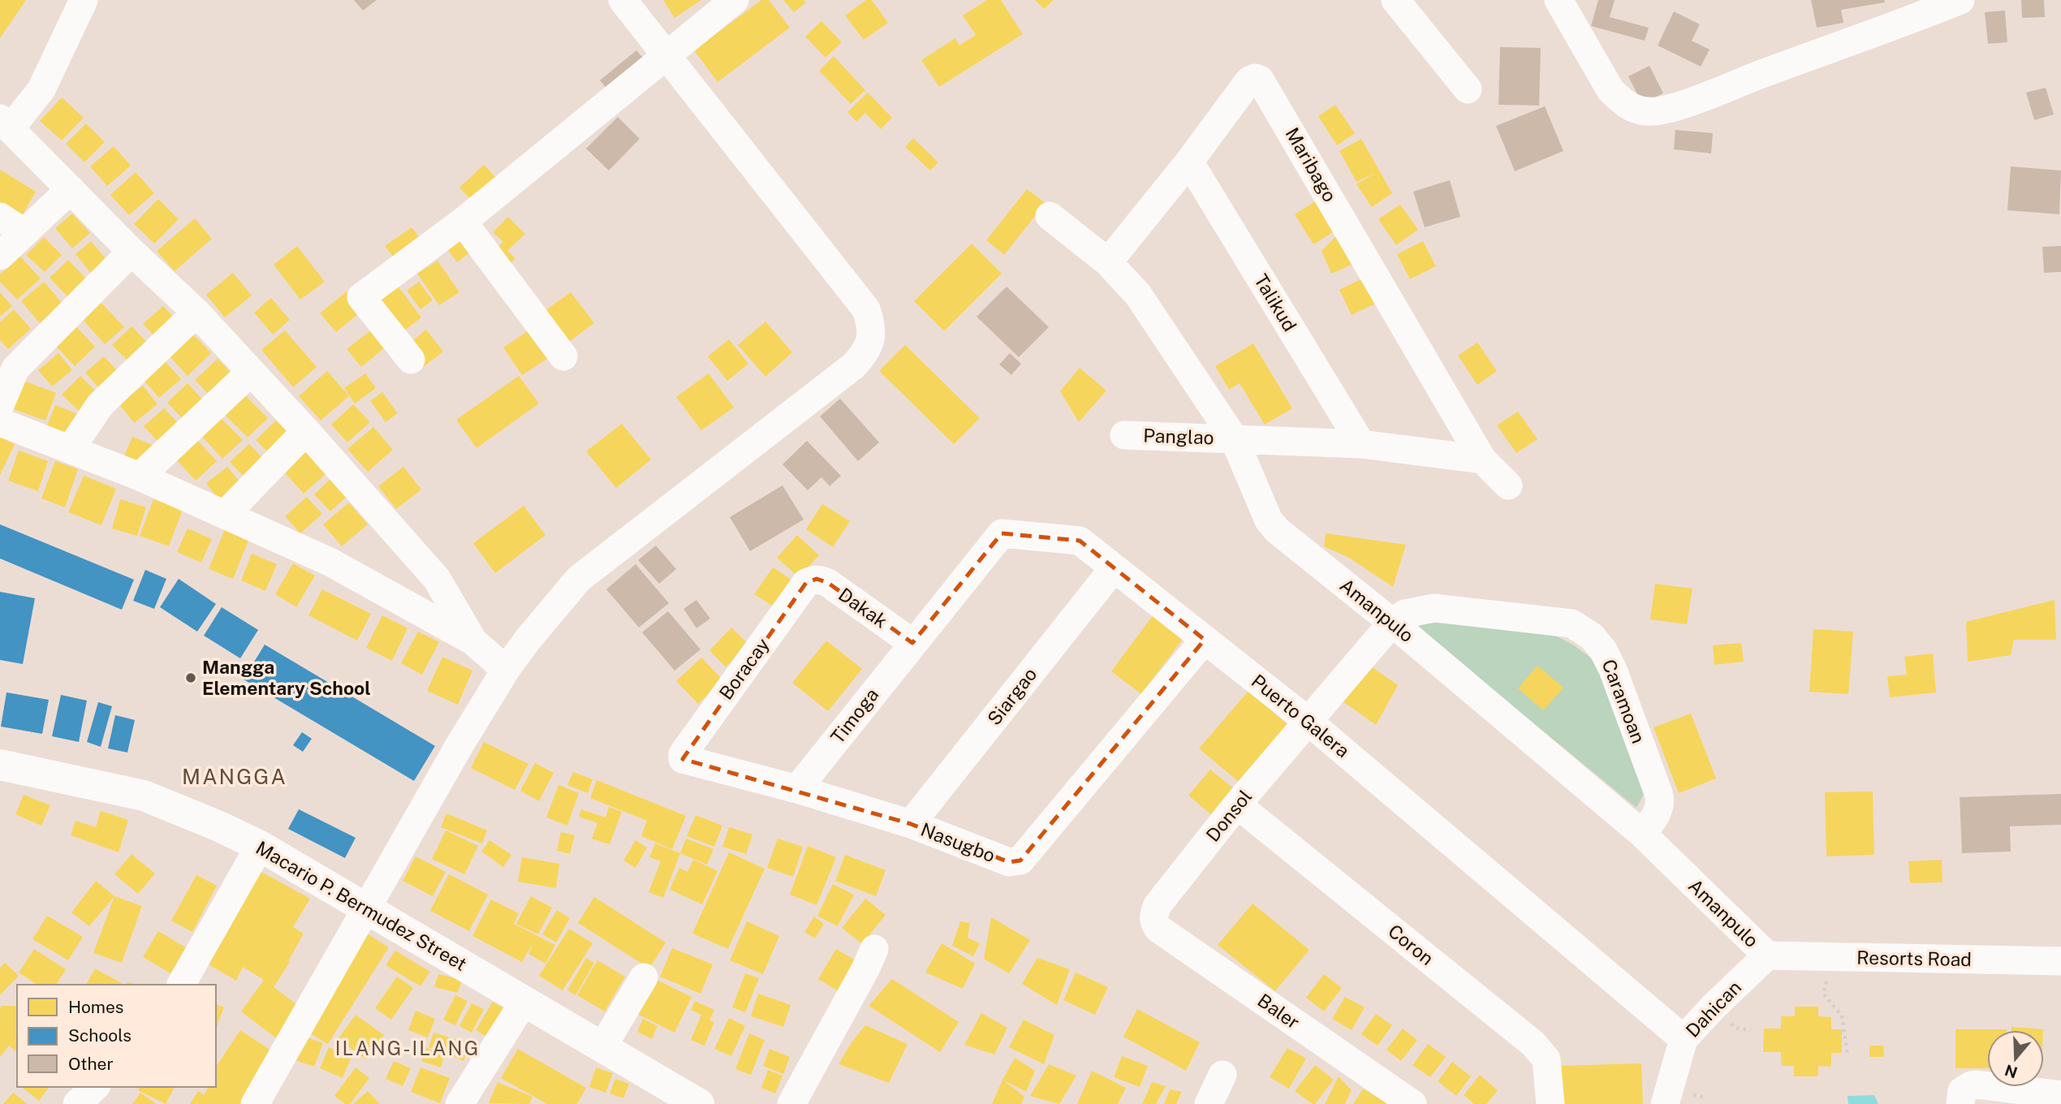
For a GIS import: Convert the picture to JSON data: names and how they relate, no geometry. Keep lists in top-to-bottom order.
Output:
{
  "streets": {
    "main road": ["Macario P. Bermudez Street"],
    "street": [
      "Maribago",
      "Talikud",
      "Panglao",
      "Dakak",
      "Amanpulo",
      "Boracay",
      "Siargao",
      "Caramoan",
      "Timoga",
      "Puerto Galera",
      "Donsol",
      "Nasugbo",
      "Coron",
      "Resorts Road",
      "Dahican",
      "Baler"
    ]
  },
  "crossings": [
    ["Maribago", "Talikud"],
    ["Maribago", "Amanpulo"],
    ["Panglao", "Amanpulo"],
    ["Dakak", "Boracay"],
    ["Dakak", "Timoga"],
    ["Dakak", "Puerto Galera"],
    ["Amanpulo", "Caramoan"],
    ["Amanpulo", "Donsol"],
    ["Amanpulo", "Resorts Road"],
    ["Amanpulo", "Dahican"],
    ["Boracay", "Nasugbo"],
    ["Siargao", "Puerto Galera"],
    ["Siargao", "Nasugbo"],
    ["Caramoan", "Donsol"],
    ["Timoga", "Puerto Galera"],
    ["Timoga", "Nasugbo"],
    ["Puerto Galera", "Donsol"],
    ["Puerto Galera", "Nasugbo"],
    ["Puerto Galera", "Dahican"],
    ["Donsol", "Coron"],
    ["Donsol", "Baler"],
    ["Resorts Road", "Dahican"]
  ],
  "districts": ["MANGGA", "ILANG-ILANG"],
  "places": ["Mangga Elementary School"],
  "legend": ["Homes", "Schools", "Other"],
  "north": "bottom"
}
